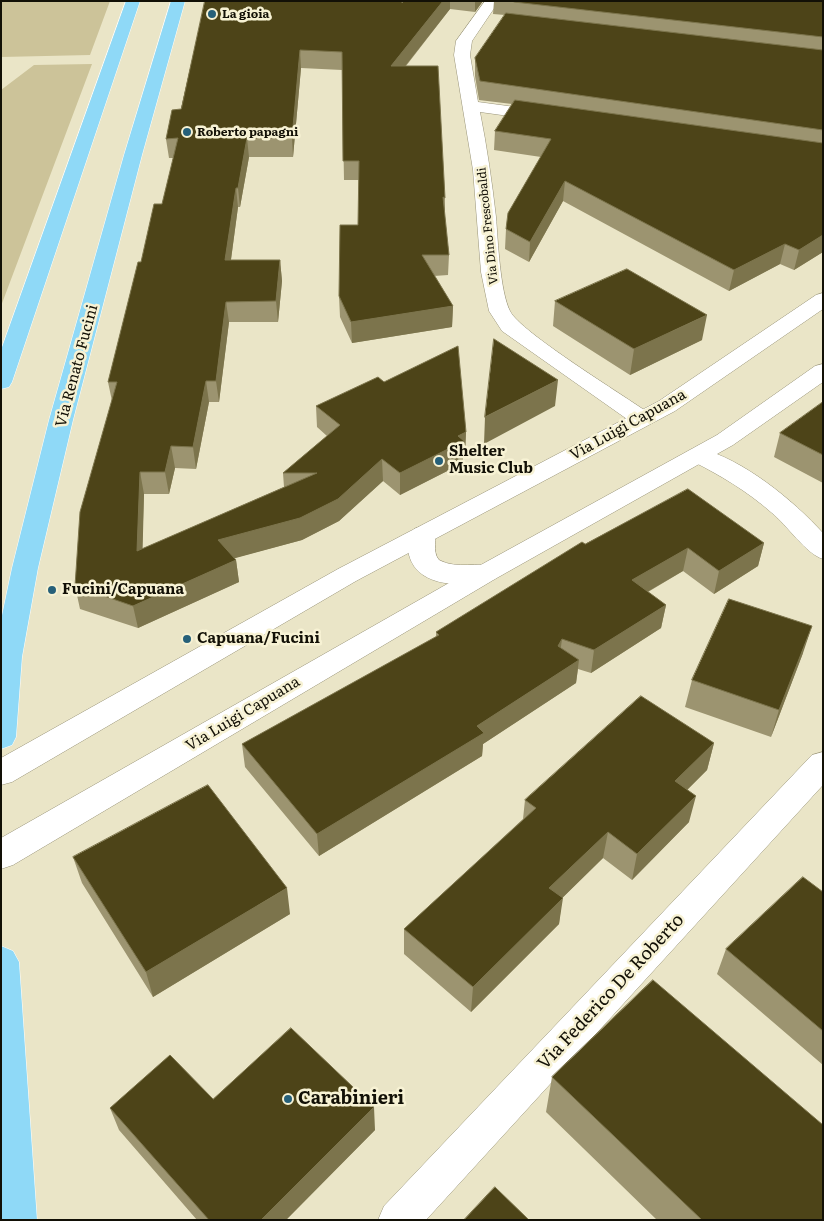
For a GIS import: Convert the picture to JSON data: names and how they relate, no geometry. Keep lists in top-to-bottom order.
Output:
{
  "streets": {
    "main road": ["Via Renato Fucini"],
    "street": ["Via Dino Frescobaldi", "Via Luigi Capuana", "Via Federico De Roberto"]
  },
  "crossings": [
    ["Via Dino Frescobaldi", "Via Luigi Capuana"]
  ],
  "places": [
    "La gioia",
    "Roberto papagni",
    "Shelter Music Club",
    "Fucini/Capuana",
    "Capuana/Fucini",
    "Carabinieri"
  ]
}
